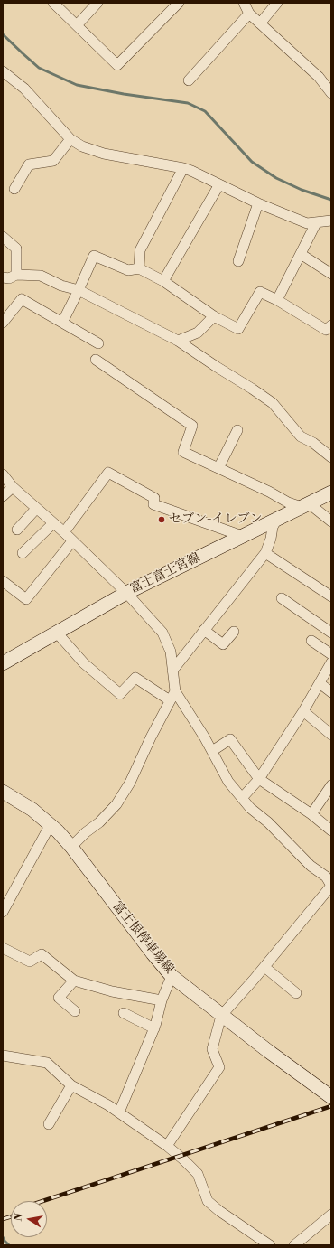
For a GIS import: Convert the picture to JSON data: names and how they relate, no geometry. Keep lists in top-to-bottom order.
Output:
{
  "streets": {
    "main road": ["富士富士宮線", "富士根停車場線"]
  },
  "places": ["セブン-イレブン"],
  "north": "left"
}
